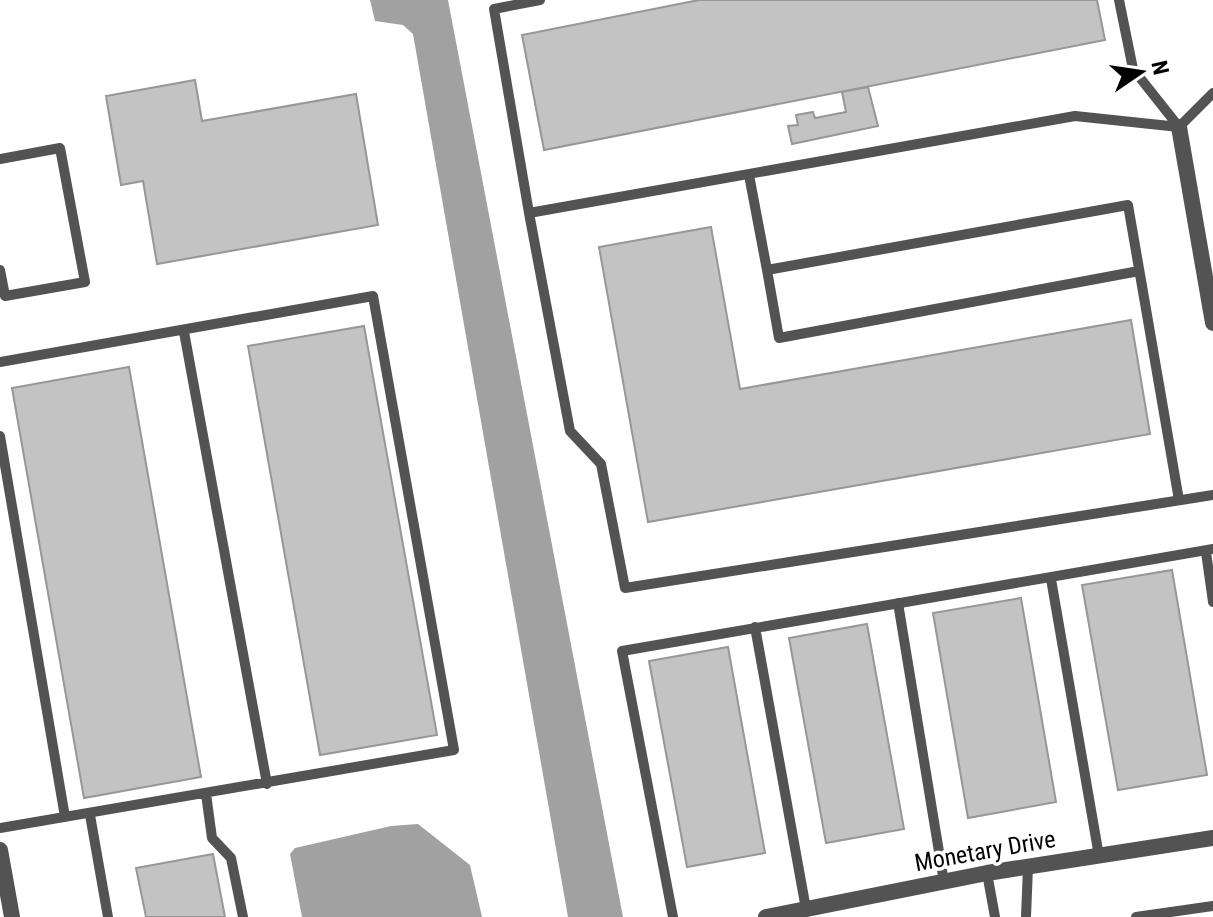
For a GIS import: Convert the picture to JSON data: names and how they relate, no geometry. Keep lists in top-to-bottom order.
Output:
{
  "streets": {
    "street": ["Monetary Drive"]
  },
  "north": "right"
}
